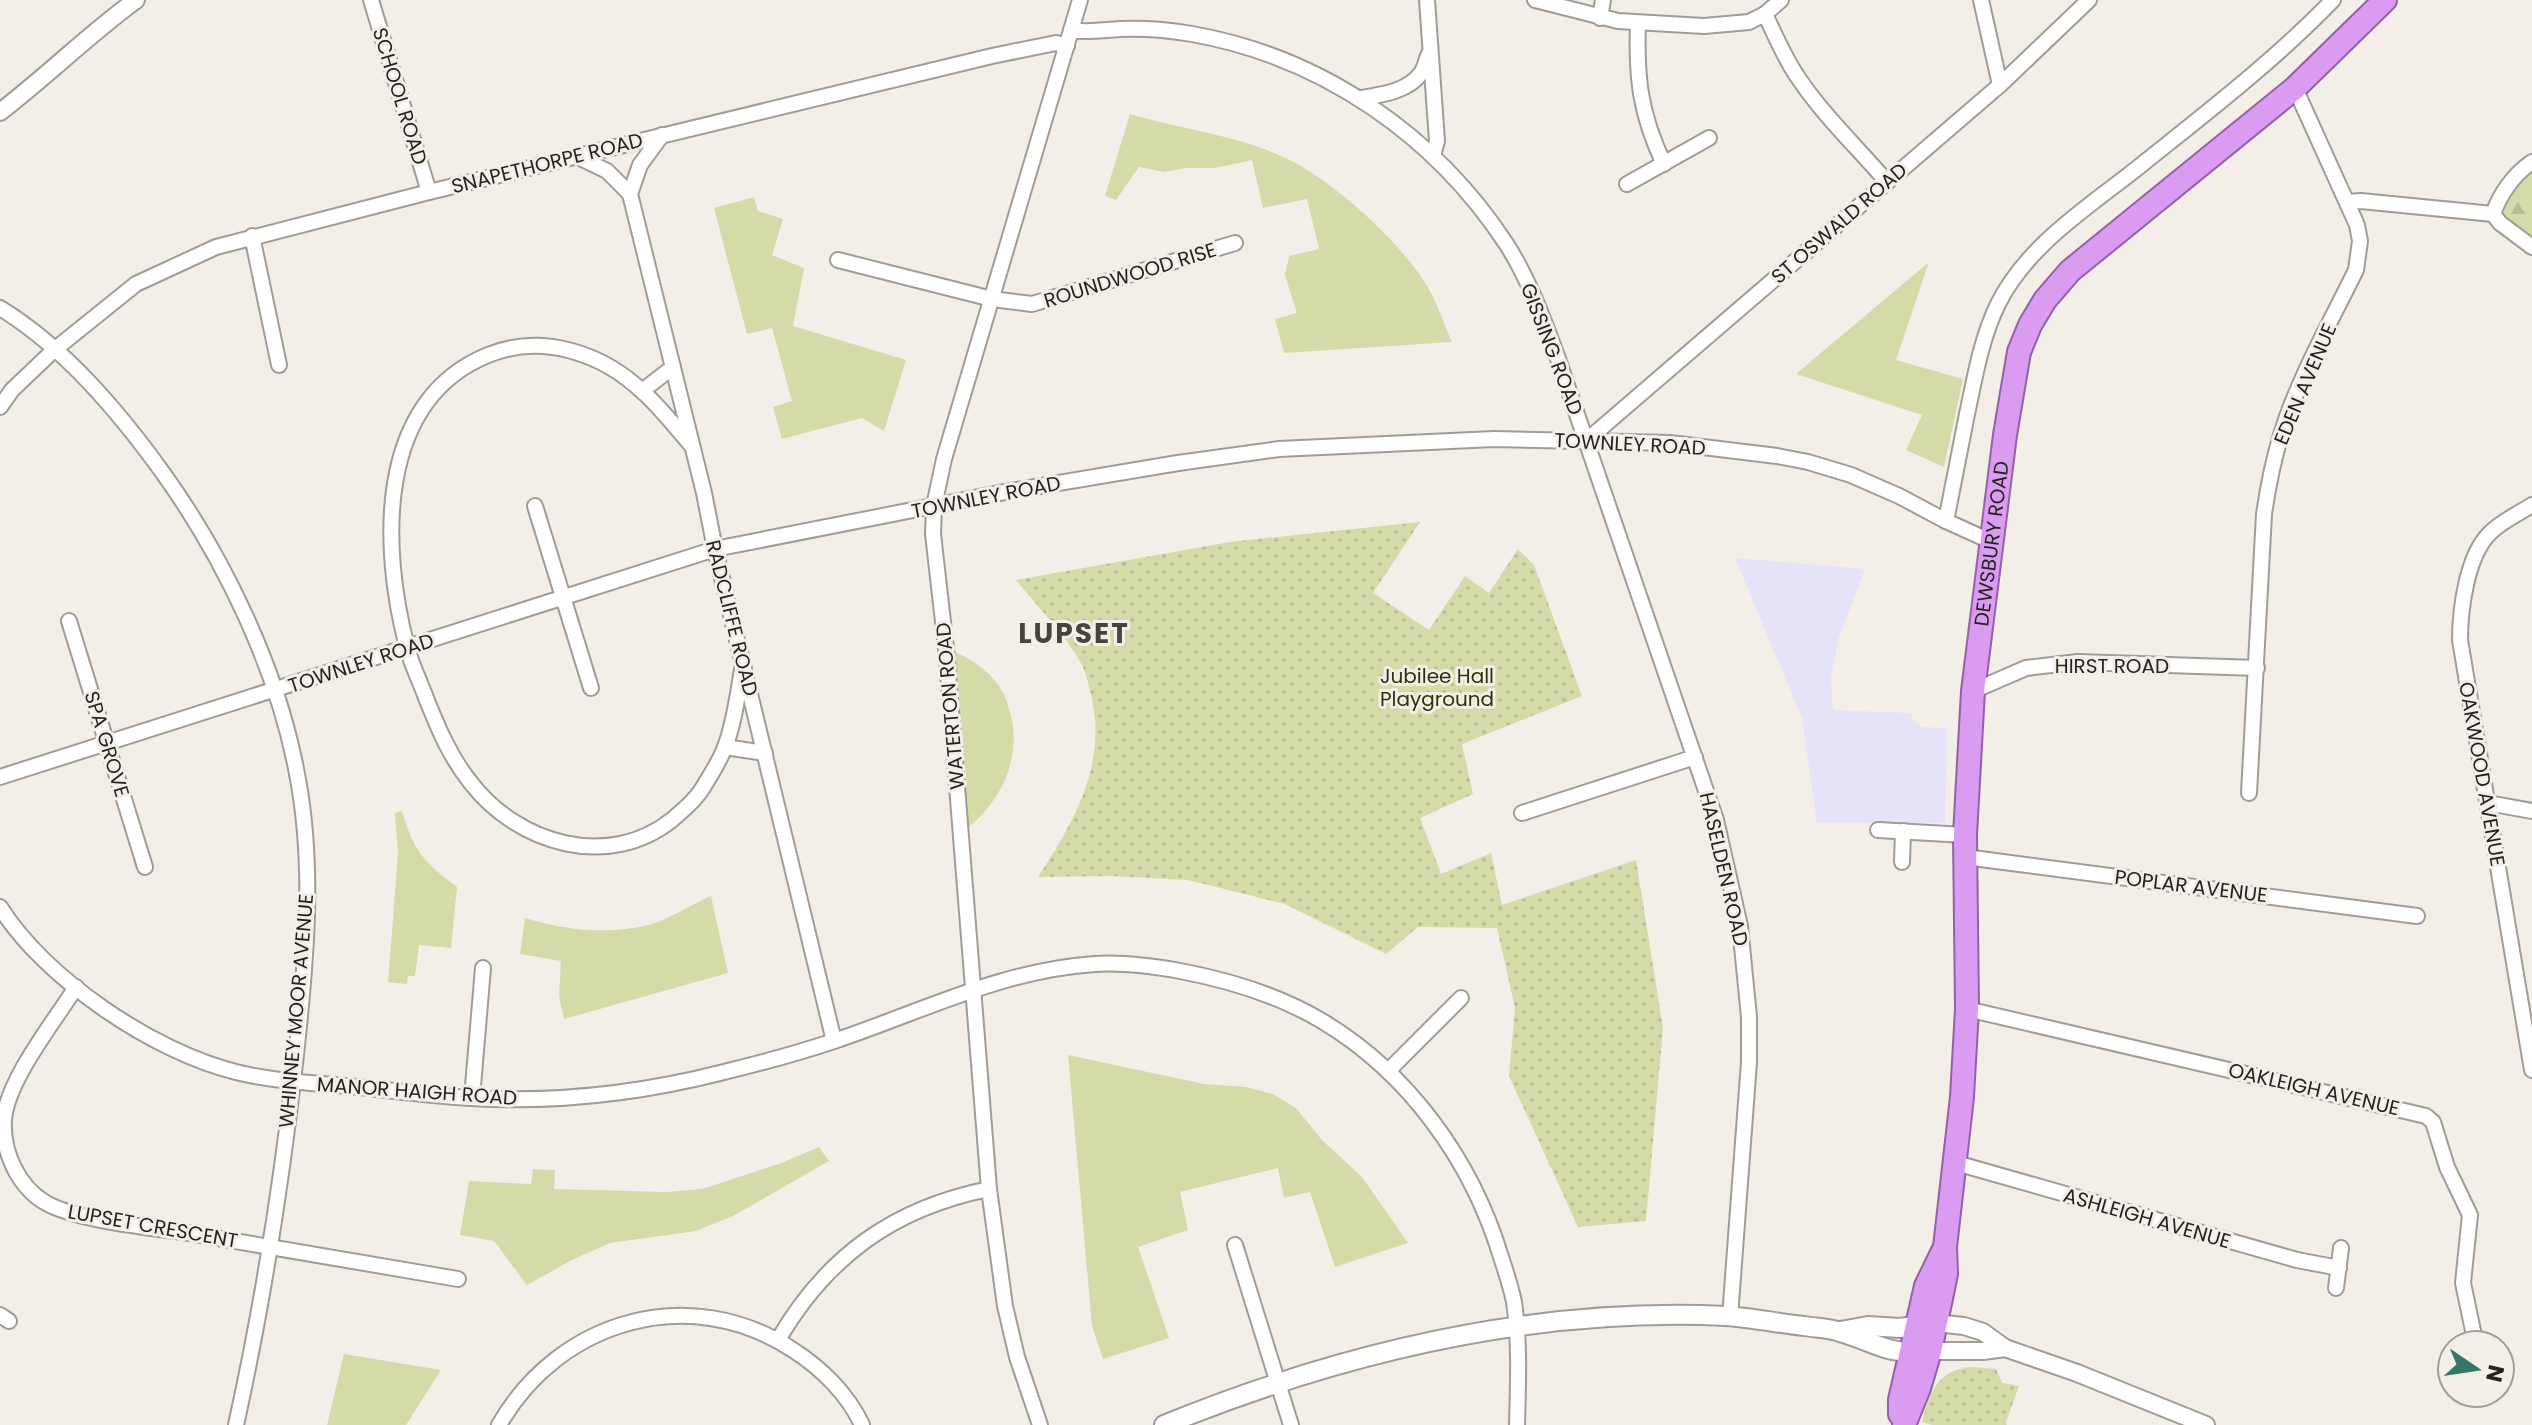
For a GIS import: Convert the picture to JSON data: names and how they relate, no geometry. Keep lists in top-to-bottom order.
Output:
{
  "streets": {
    "highway": ["DEWSBURY ROAD"],
    "street": [
      "SCHOOL ROAD",
      "SNAPETHORPE ROAD",
      "ST OSWALD ROAD",
      "ROUNDWOOD RISE",
      "GISSING ROAD",
      "EDEN AVENUE",
      "TOWNLEY ROAD",
      "RADCLIFFE ROAD",
      "HIRST ROAD",
      "WATERTON ROAD",
      "SPA GROVE",
      "OAKWOOD AVENUE",
      "HASELDEN ROAD",
      "POPLAR AVENUE",
      "WHINNEY MOOR AVENUE",
      "OAKLEIGH AVENUE",
      "MANOR HAIGH ROAD",
      "ASHLEIGH AVENUE",
      "LUPSET CRESCENT"
    ]
  },
  "crossings": [
    ["SCHOOL ROAD", "SNAPETHORPE ROAD"],
    ["SNAPETHORPE ROAD", "WATERTON ROAD"],
    ["SNAPETHORPE ROAD", "WHINNEY MOOR AVENUE"],
    ["ST OSWALD ROAD", "GISSING ROAD"],
    ["ST OSWALD ROAD", "TOWNLEY ROAD"],
    ["ST OSWALD ROAD", "HASELDEN ROAD"],
    ["ROUNDWOOD RISE", "WATERTON ROAD"],
    ["GISSING ROAD", "TOWNLEY ROAD"],
    ["GISSING ROAD", "WATERTON ROAD"],
    ["GISSING ROAD", "HASELDEN ROAD"],
    ["EDEN AVENUE", "DEWSBURY ROAD"],
    ["EDEN AVENUE", "HIRST ROAD"],
    ["TOWNLEY ROAD", "DEWSBURY ROAD"],
    ["TOWNLEY ROAD", "RADCLIFFE ROAD"],
    ["TOWNLEY ROAD", "WATERTON ROAD"],
    ["TOWNLEY ROAD", "SPA GROVE"],
    ["TOWNLEY ROAD", "HASELDEN ROAD"],
    ["TOWNLEY ROAD", "WHINNEY MOOR AVENUE"],
    ["DEWSBURY ROAD", "HIRST ROAD"],
    ["DEWSBURY ROAD", "POPLAR AVENUE"],
    ["DEWSBURY ROAD", "OAKLEIGH AVENUE"],
    ["DEWSBURY ROAD", "ASHLEIGH AVENUE"],
    ["RADCLIFFE ROAD", "MANOR HAIGH ROAD"],
    ["WATERTON ROAD", "MANOR HAIGH ROAD"],
    ["WHINNEY MOOR AVENUE", "MANOR HAIGH ROAD"],
    ["WHINNEY MOOR AVENUE", "LUPSET CRESCENT"],
    ["MANOR HAIGH ROAD", "LUPSET CRESCENT"]
  ],
  "districts": ["LUPSET"],
  "parks": ["Jubilee Hall Playground"],
  "north": "right"
}
